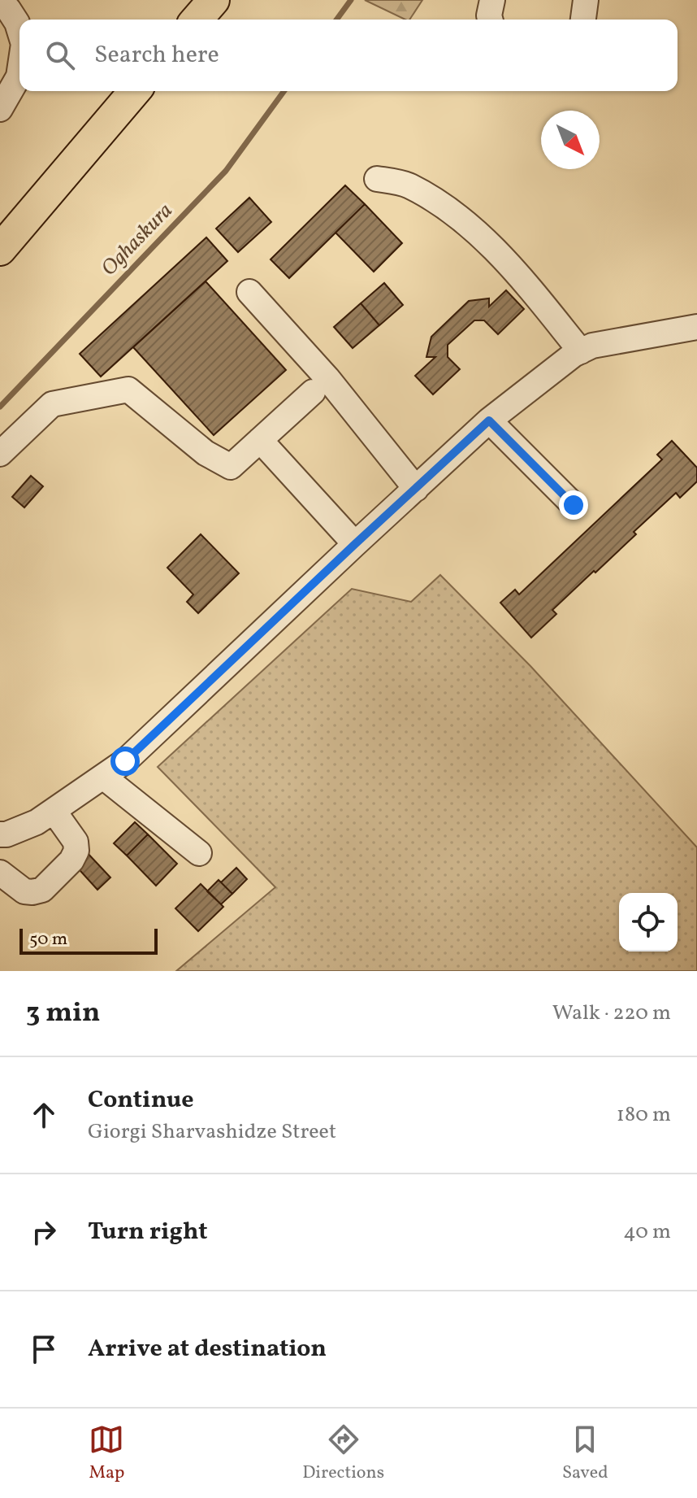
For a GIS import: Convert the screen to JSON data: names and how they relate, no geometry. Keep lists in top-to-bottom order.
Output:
{
  "water": ["Oghaskura"],
  "scale_bar": "50 m",
  "north": "bottom right",
  "page": {
    "search": "Search here",
    "scale": "50 m",
    "heading": ["3 min", "Walk · 220 m"],
    "list": [
      ["Continue", "Giorgi Sharvashidze Street", "180 m"],
      ["Turn right", "40 m"],
      "Arrive at destination"
    ],
    "nav": ["Map", "Directions", "Saved"]
  }
}
